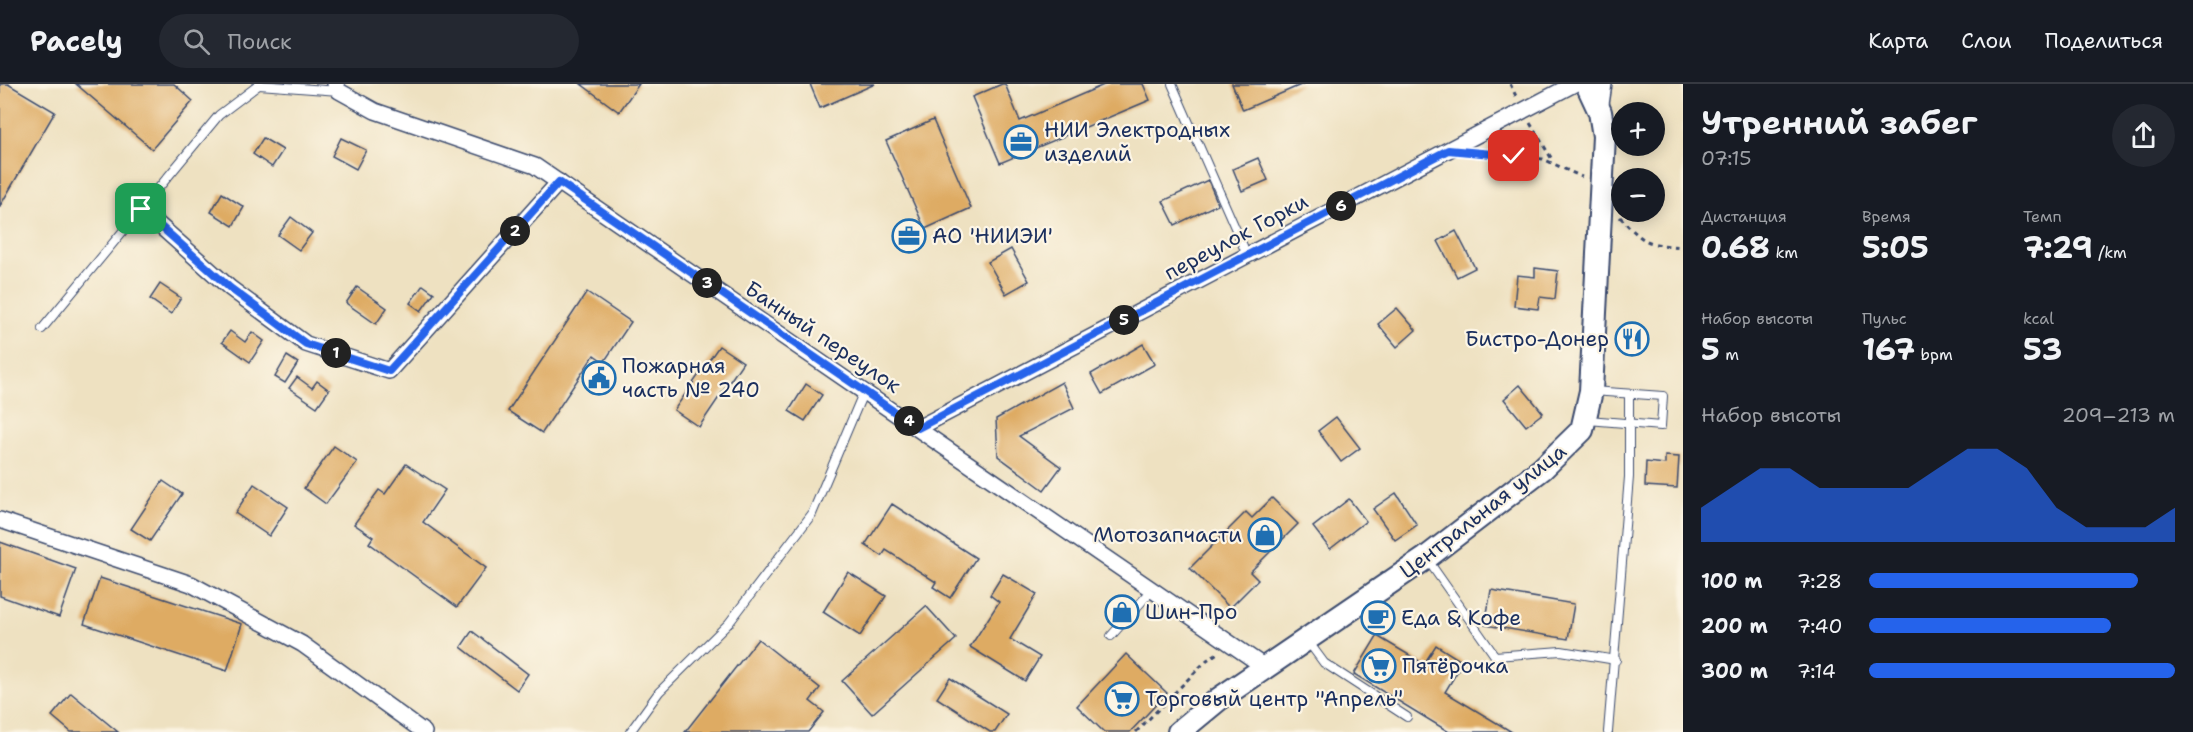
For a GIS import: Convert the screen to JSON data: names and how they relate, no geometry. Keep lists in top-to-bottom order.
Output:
{
  "streets": {
    "main road": ["Центральная улица"],
    "street": ["переулок Горки", "Банный переулок"]
  },
  "crossings": [
    ["переулок Горки", "Банный переулок"],
    ["Банный переулок", "Центральная улица"]
  ],
  "places": {
    "office": ["НИИ Электродных изделий", "АО 'НИИЭИ'"],
    "restaurant": ["Бистро-Донер"],
    "public building": ["Пожарная часть № 240"],
    "shop": ["Мотозапчасти", "Шин-Про"],
    "cafe": ["Еда & Кофе"],
    "supermarket": ["Пятёрочка", "Торговый центр \"Апрель\""]
  },
  "page": {
    "header": "Pacely",
    "search": "Поиск",
    "nav": ["Карта", "Слои", "Поделиться"],
    "heading": ["Утренний забег", "07:15"],
    "map_buttons": ["+", "−"],
    "stats": [
      ["Дистанция", "0.68 km"],
      ["Время", "5:05"],
      ["Темп", "7:29 /km"],
      ["Набор высоты", "5 m"],
      ["Пульс", "167 bpm"],
      ["kcal", "53"]
    ],
    "pins": [
      "6",
      "2",
      "3",
      "5",
      "1",
      "4"
    ],
    "chart": ["Набор высоты", "209–213 m"],
    "list": [
      {
        "name": "100 m",
        "note": "7:28"
      },
      {
        "name": "200 m",
        "note": "7:40"
      },
      {
        "name": "300 m",
        "note": "7:14"
      }
    ]
  }
}
